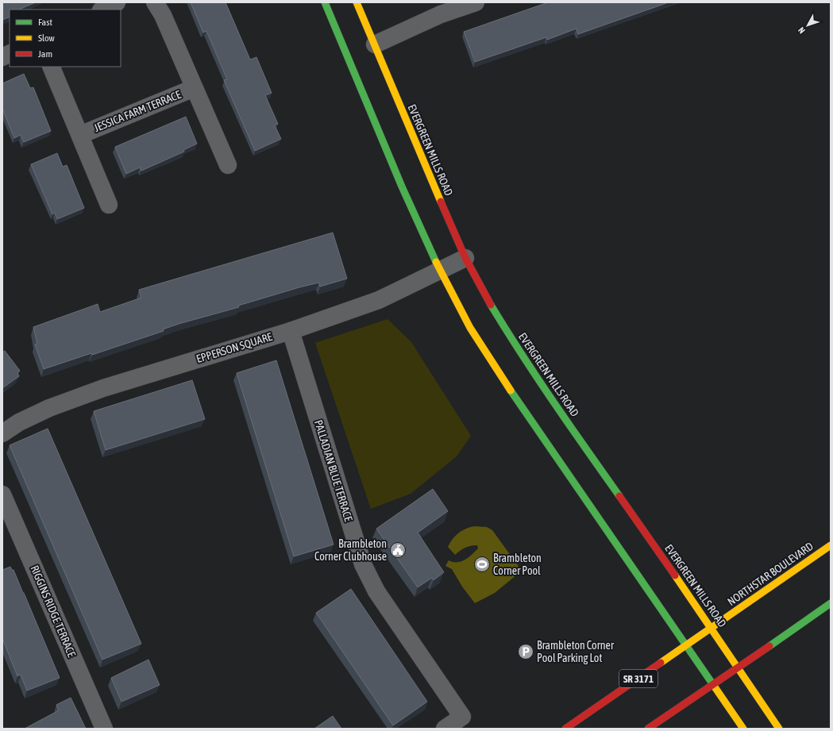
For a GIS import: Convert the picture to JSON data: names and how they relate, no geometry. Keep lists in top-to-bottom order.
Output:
{
  "streets": {
    "main road": ["EVERGREEN MILLS ROAD", "NORTHSTAR BOULEVARD", "SR 3171"],
    "street": [
      "JESSICA FARM TERRACE",
      "EPPERSON SQUARE",
      "PALLADIAN BLUE TERRACE",
      "RIGGINS RIDGE TERRACE"
    ]
  },
  "crossings": [
    ["EVERGREEN MILLS ROAD", "EPPERSON SQUARE"],
    ["EVERGREEN MILLS ROAD", "NORTHSTAR BOULEVARD"],
    ["EPPERSON SQUARE", "PALLADIAN BLUE TERRACE"]
  ],
  "places": {
    "public building": ["Brambleton Corner Clubhouse"],
    "sports": ["Brambleton Corner Pool"],
    "parking": ["Brambleton Corner Pool Parking Lot"]
  },
  "legend": ["Fast", "Slow", "Jam"],
  "north": "bottom left"
}
